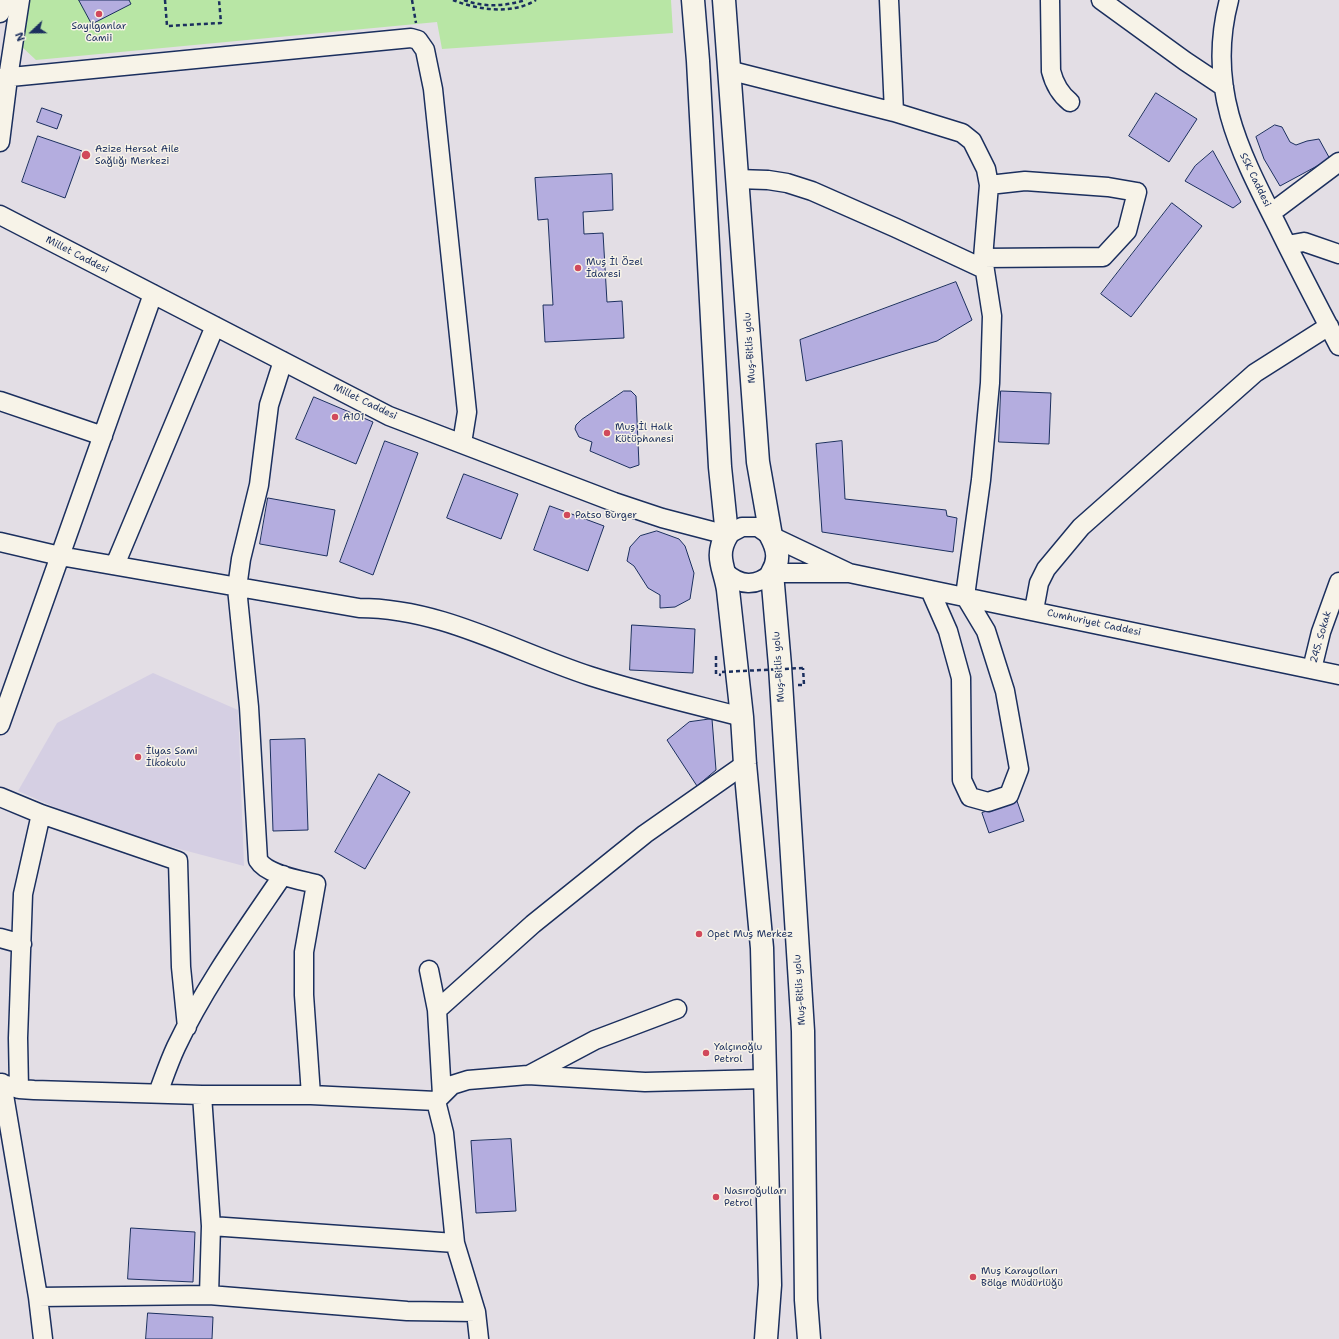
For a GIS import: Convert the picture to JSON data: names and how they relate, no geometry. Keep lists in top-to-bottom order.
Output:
{
  "streets": {
    "highway": ["Muş-Bitlis yolu"],
    "street": [
      "SSK Caddesi",
      "Millet Caddesi",
      "Cumhuriyet Caddesi",
      "245. Sokak"
    ]
  },
  "crossings": [
    ["Millet Caddesi", "Muş-Bitlis yolu"],
    ["Millet Caddesi", "Cumhuriyet Caddesi"],
    ["Muş-Bitlis yolu", "Cumhuriyet Caddesi"],
    ["Cumhuriyet Caddesi", "245. Sokak"]
  ],
  "places": [
    "Sayılganlar Camii",
    "Azize Hersat Aile Sağlığı Merkezi",
    "Muş İl Özel İdaresi",
    "A101",
    "Muş İl Halk Kütüphanesi",
    "Patso Burger",
    "İlyas Sami İlkokulu",
    "Opet Muş Merkez",
    "Yalçınoğlu Petrol",
    "Nasıroğulları Petrol",
    "Muş Karayolları Bölge Müdürlüğü"
  ],
  "north": "left"
}
